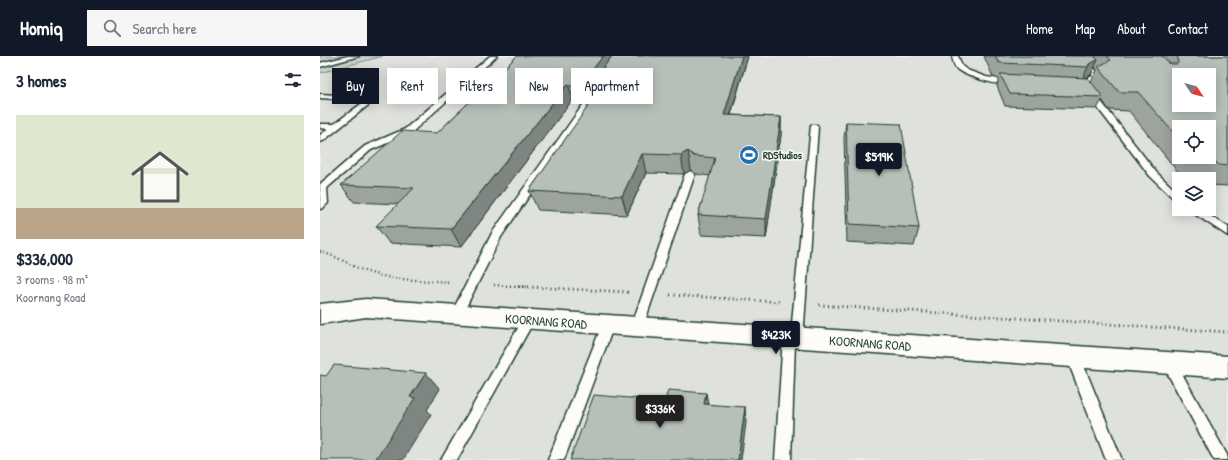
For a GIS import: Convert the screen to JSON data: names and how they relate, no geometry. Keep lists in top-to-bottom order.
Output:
{
  "streets": {
    "street": ["KOORNANG ROAD"]
  },
  "places": {
    "sports": ["RDStudios"]
  },
  "north": "bottom right",
  "page": {
    "header": "Homiq",
    "search": "Search here",
    "nav": [
      "Home",
      "Map",
      "About",
      "Contact"
    ],
    "heading": "3 homes",
    "chip": [
      "Buy",
      "Rent",
      "Filters",
      "New",
      "Apartment"
    ],
    "list": [
      {
        "name": "$336,000",
        "note": "3 rooms · 98 m² · Koornang Road"
      }
    ],
    "price": ["$519K", "$423K", "$336K"]
  }
}
